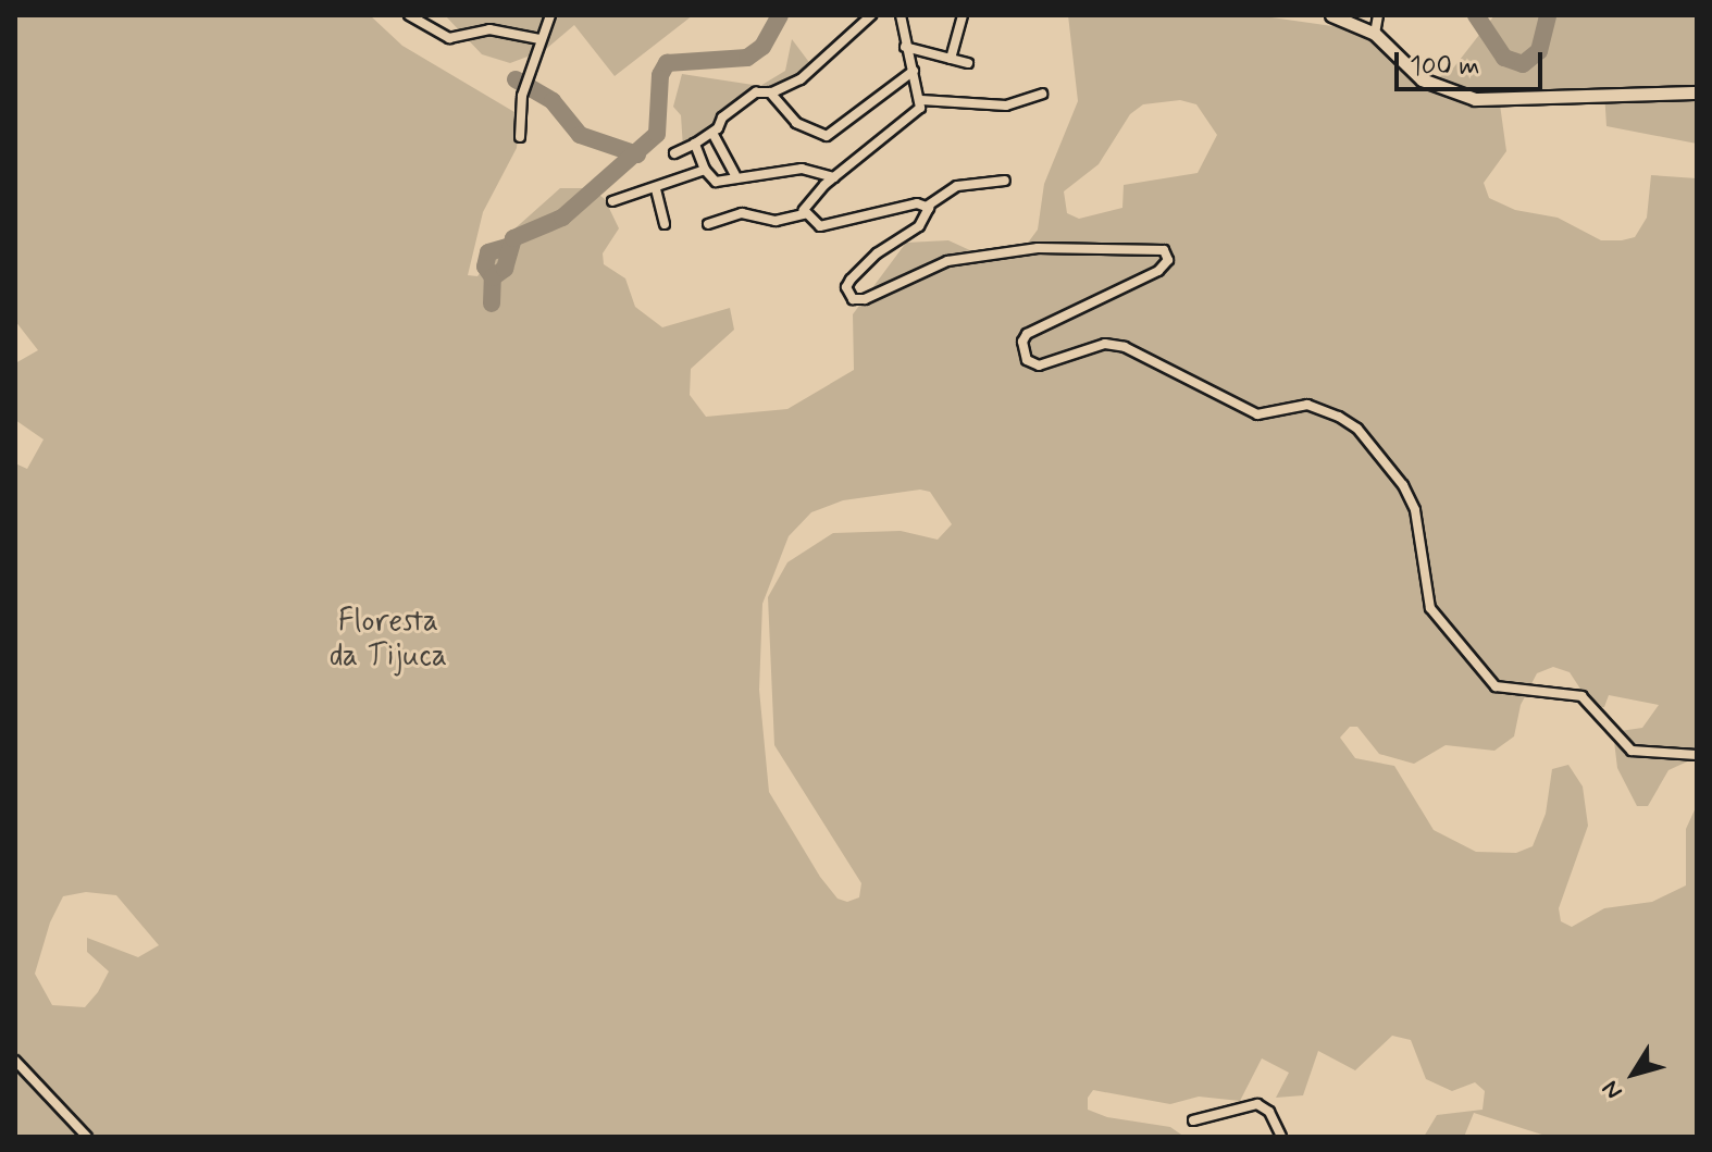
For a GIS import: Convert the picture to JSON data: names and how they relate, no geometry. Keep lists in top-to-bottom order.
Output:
{
  "parks": ["Floresta da Tijuca"],
  "scale_bar": "100 m",
  "north": "bottom left"
}
